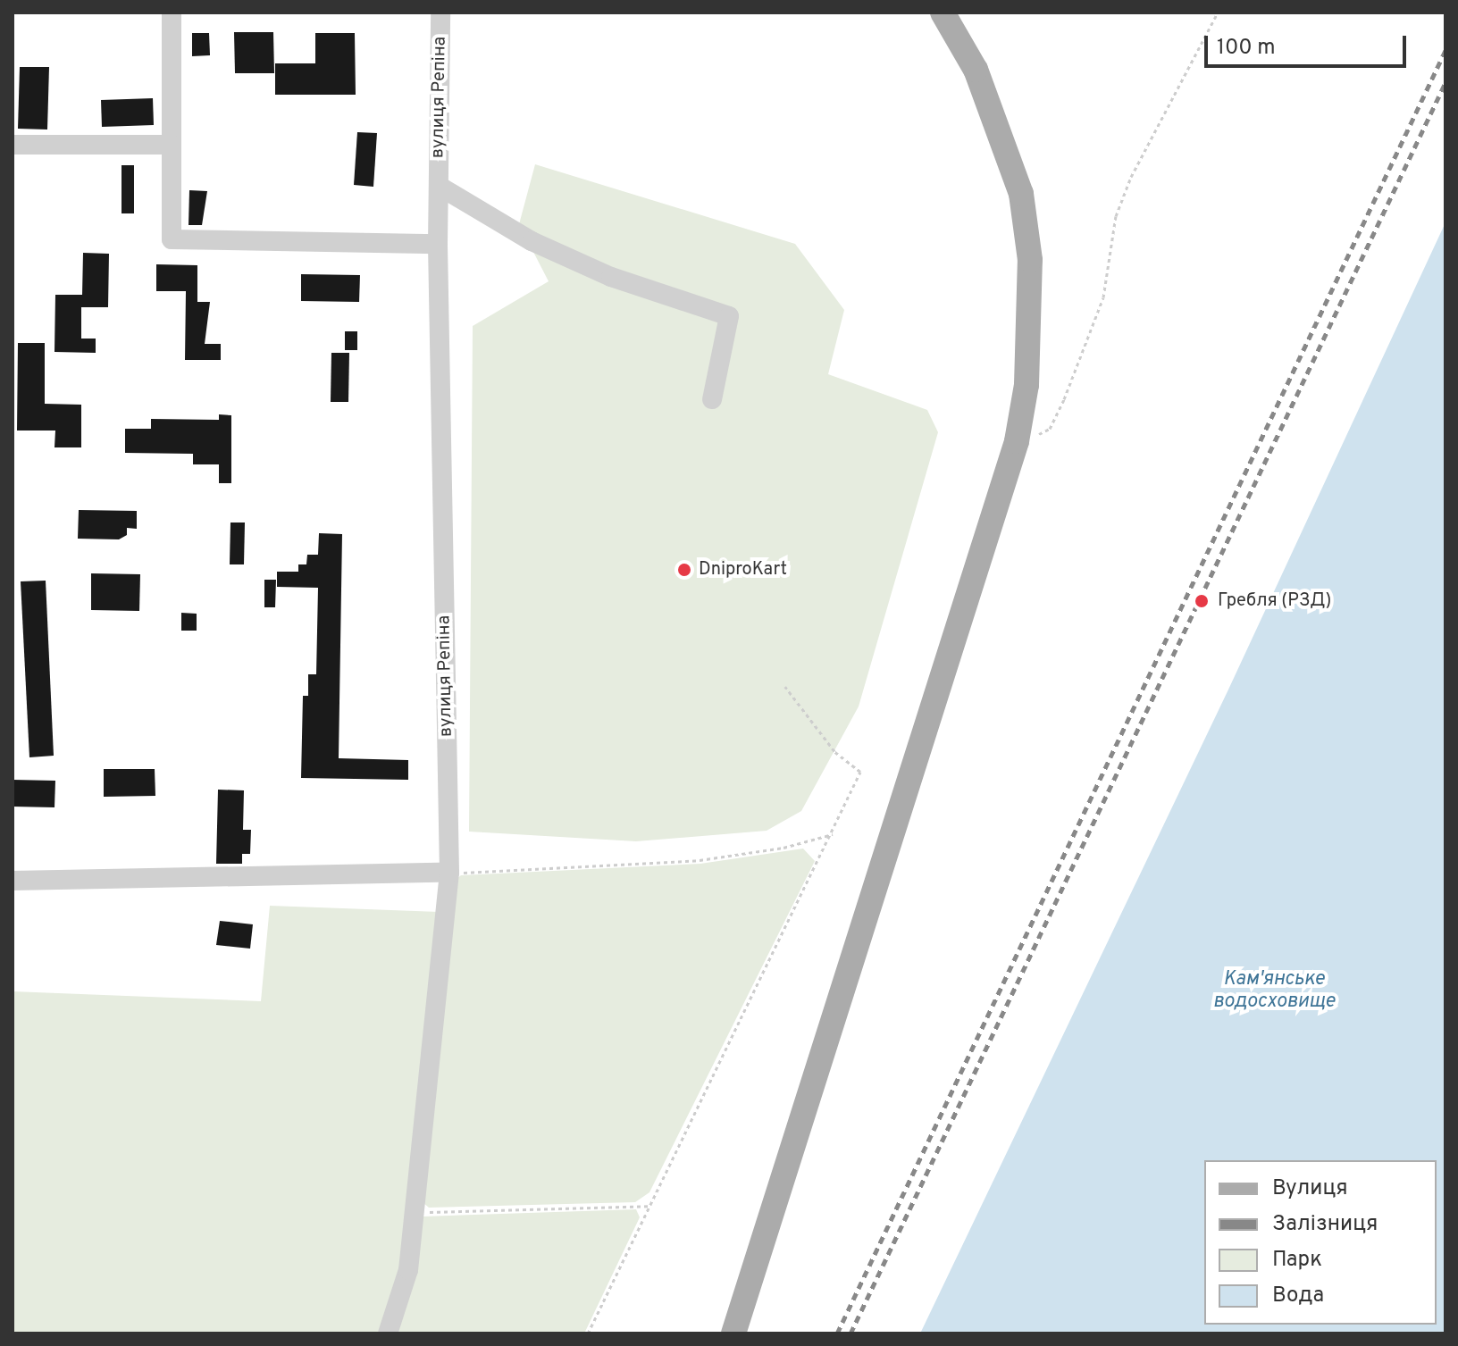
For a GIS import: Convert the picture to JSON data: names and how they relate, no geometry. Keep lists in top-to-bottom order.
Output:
{
  "streets": {
    "street": ["вулиця Репіна"]
  },
  "water": ["Кам'янське водосховище"],
  "places": ["DniproKart", "Гребля (РЗД)"],
  "legend": [
    "Вулиця",
    "Залізниця",
    "Парк",
    "Вода"
  ],
  "scale_bar": "100 m"
}
